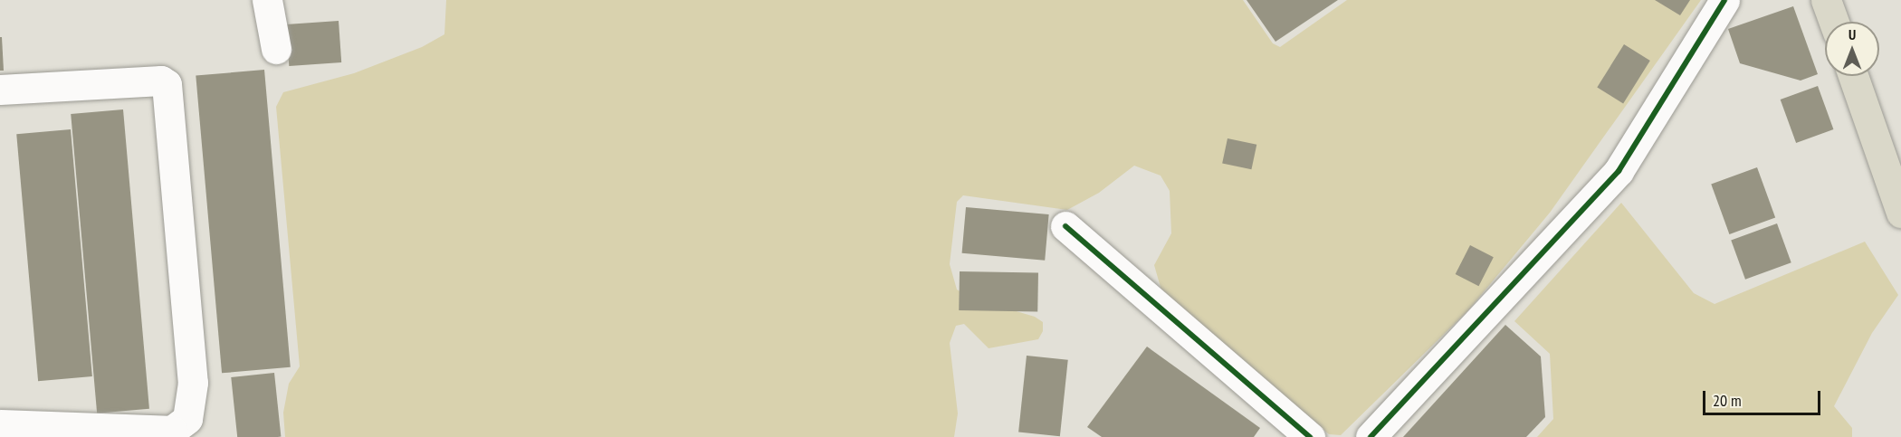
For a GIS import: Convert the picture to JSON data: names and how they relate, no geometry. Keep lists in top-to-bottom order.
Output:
{
  "scale_bar": "20 m",
  "north": "top"
}
